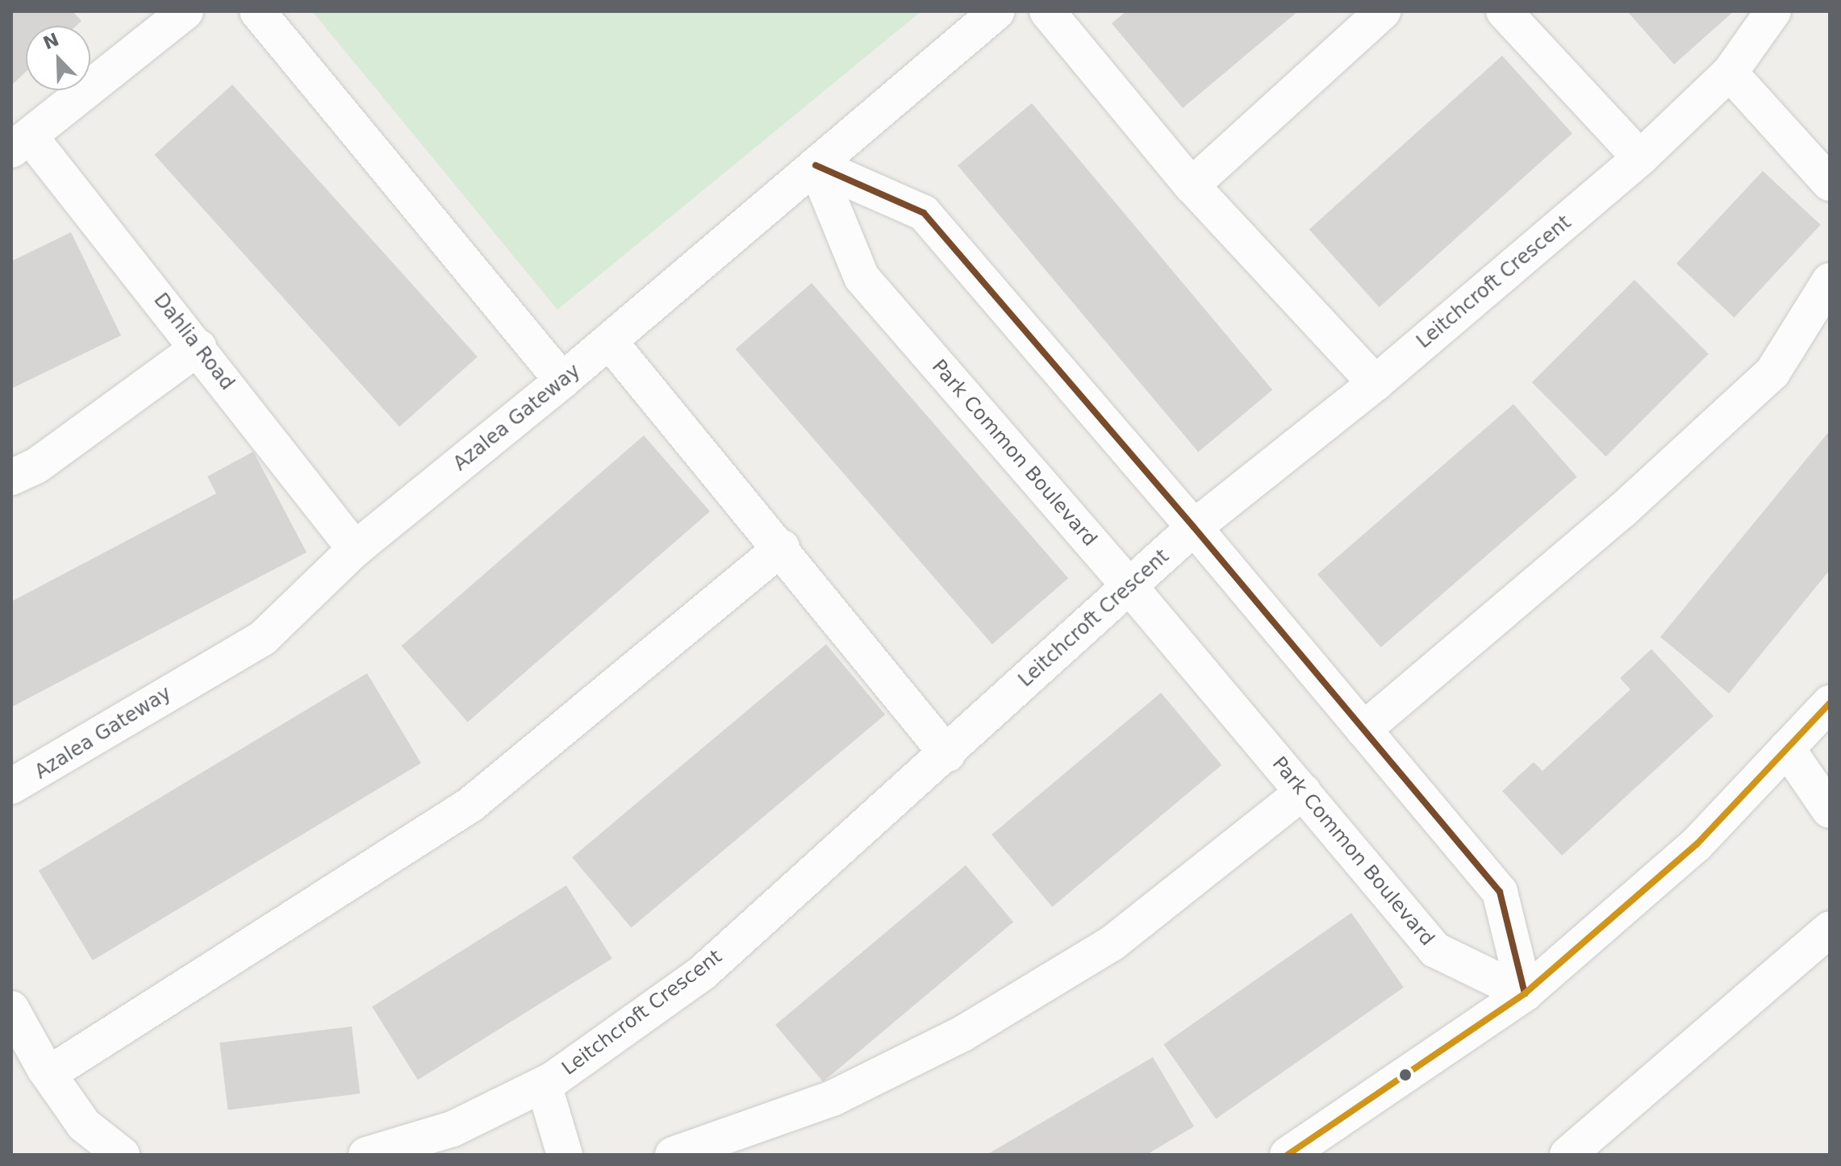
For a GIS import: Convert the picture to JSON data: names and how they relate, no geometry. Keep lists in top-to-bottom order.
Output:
{
  "streets": {
    "street": [
      "Leitchcroft Crescent",
      "Dahlia Road",
      "Azalea Gateway",
      "Park Common Boulevard"
    ]
  },
  "crossings": [
    ["Leitchcroft Crescent", "Park Common Boulevard"],
    ["Dahlia Road", "Azalea Gateway"],
    ["Azalea Gateway", "Park Common Boulevard"]
  ],
  "north": "top left"
}
